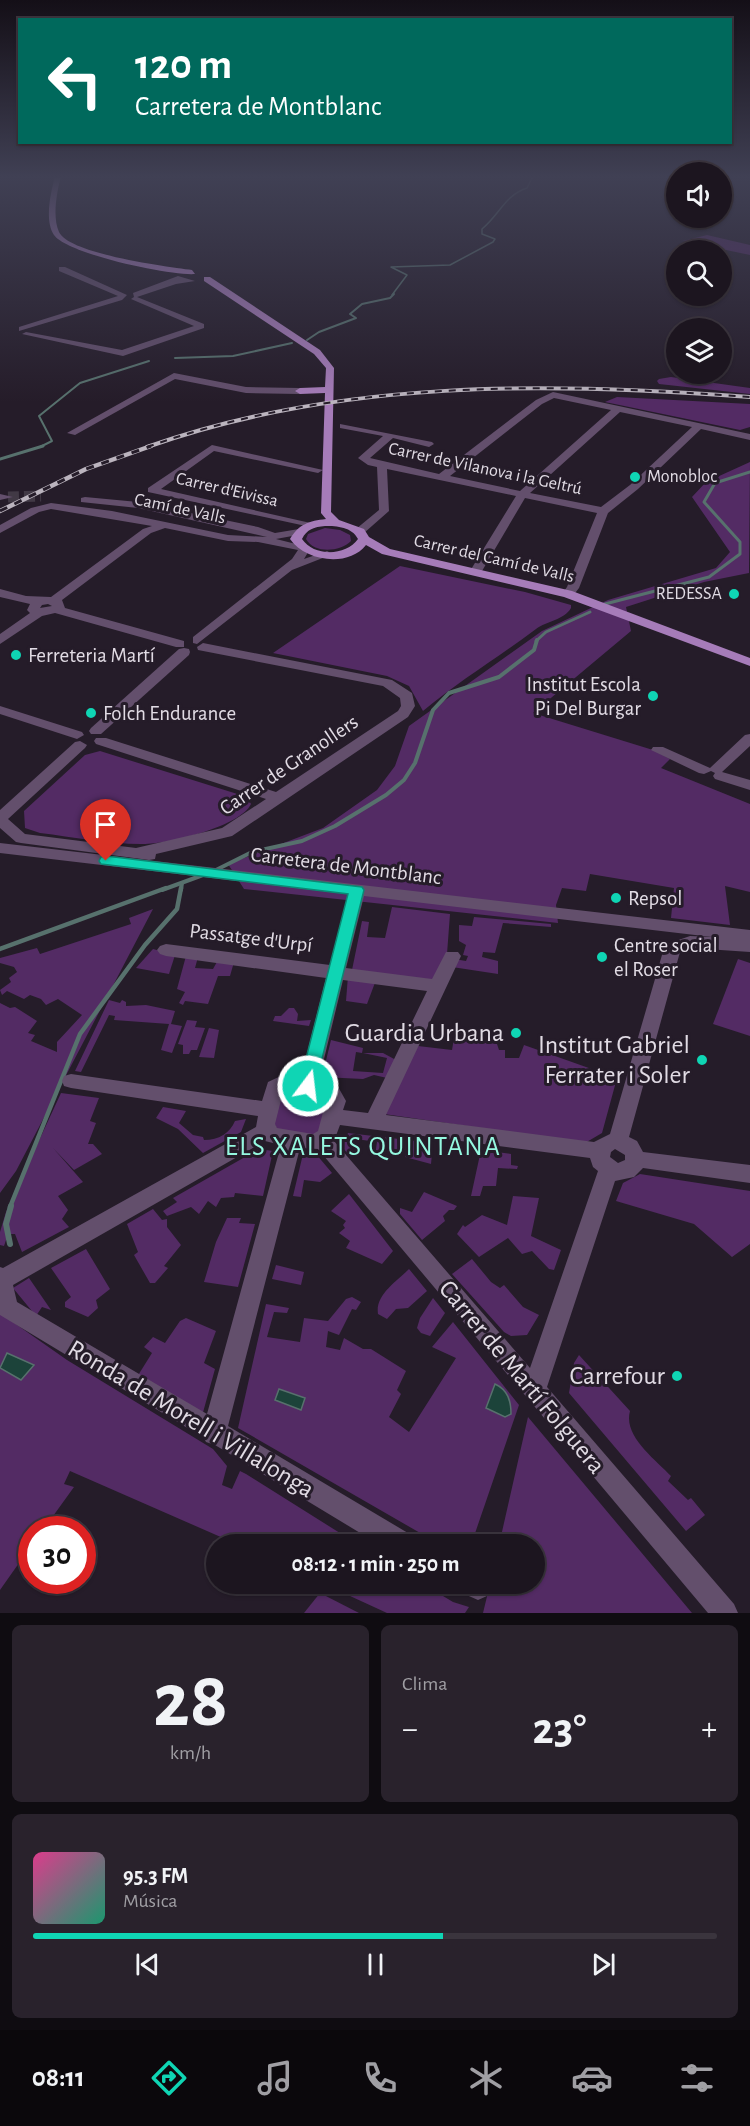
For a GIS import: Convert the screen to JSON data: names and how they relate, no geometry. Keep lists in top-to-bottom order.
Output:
{
  "streets": {
    "main road": ["Carrer del Camí de Valls"],
    "street": [
      "Carrer de Vilanova i la Geltrú",
      "Carrer d'Eivissa",
      "Camí de Valls",
      "Carrer de Granollers",
      "Carretera de Montblanc",
      "Passatge d'Urpí",
      "Carrer de Martí Folguera",
      "Ronda de Morell i Villalonga"
    ]
  },
  "crossings": [
    ["Carrer d'Eivissa", "Camí de Valls"]
  ],
  "districts": ["ELS XALETS QUINTANA"],
  "places": [
    "Monobloc",
    "REDESSA",
    "Ferreteria Martí",
    "Institut Escola Pi Del Burgar",
    "Folch Endurance",
    "Repsol",
    "Centre social el Roser",
    "Guardia Urbana",
    "Institut Gabriel Ferrater i Soler",
    "Carrefour"
  ],
  "page": {
    "turn": ["120 m", "Carretera de Montblanc"],
    "limit": "30",
    "trip": "08:12 · 1 min · 250 m",
    "tile": [
      ["28", "km/h"],
      "Clima"
    ],
    "heat": ["−", "23°", "+"],
    "song": ["95.3 FM", "Música"],
    "tabs": "08:11"
  }
}
